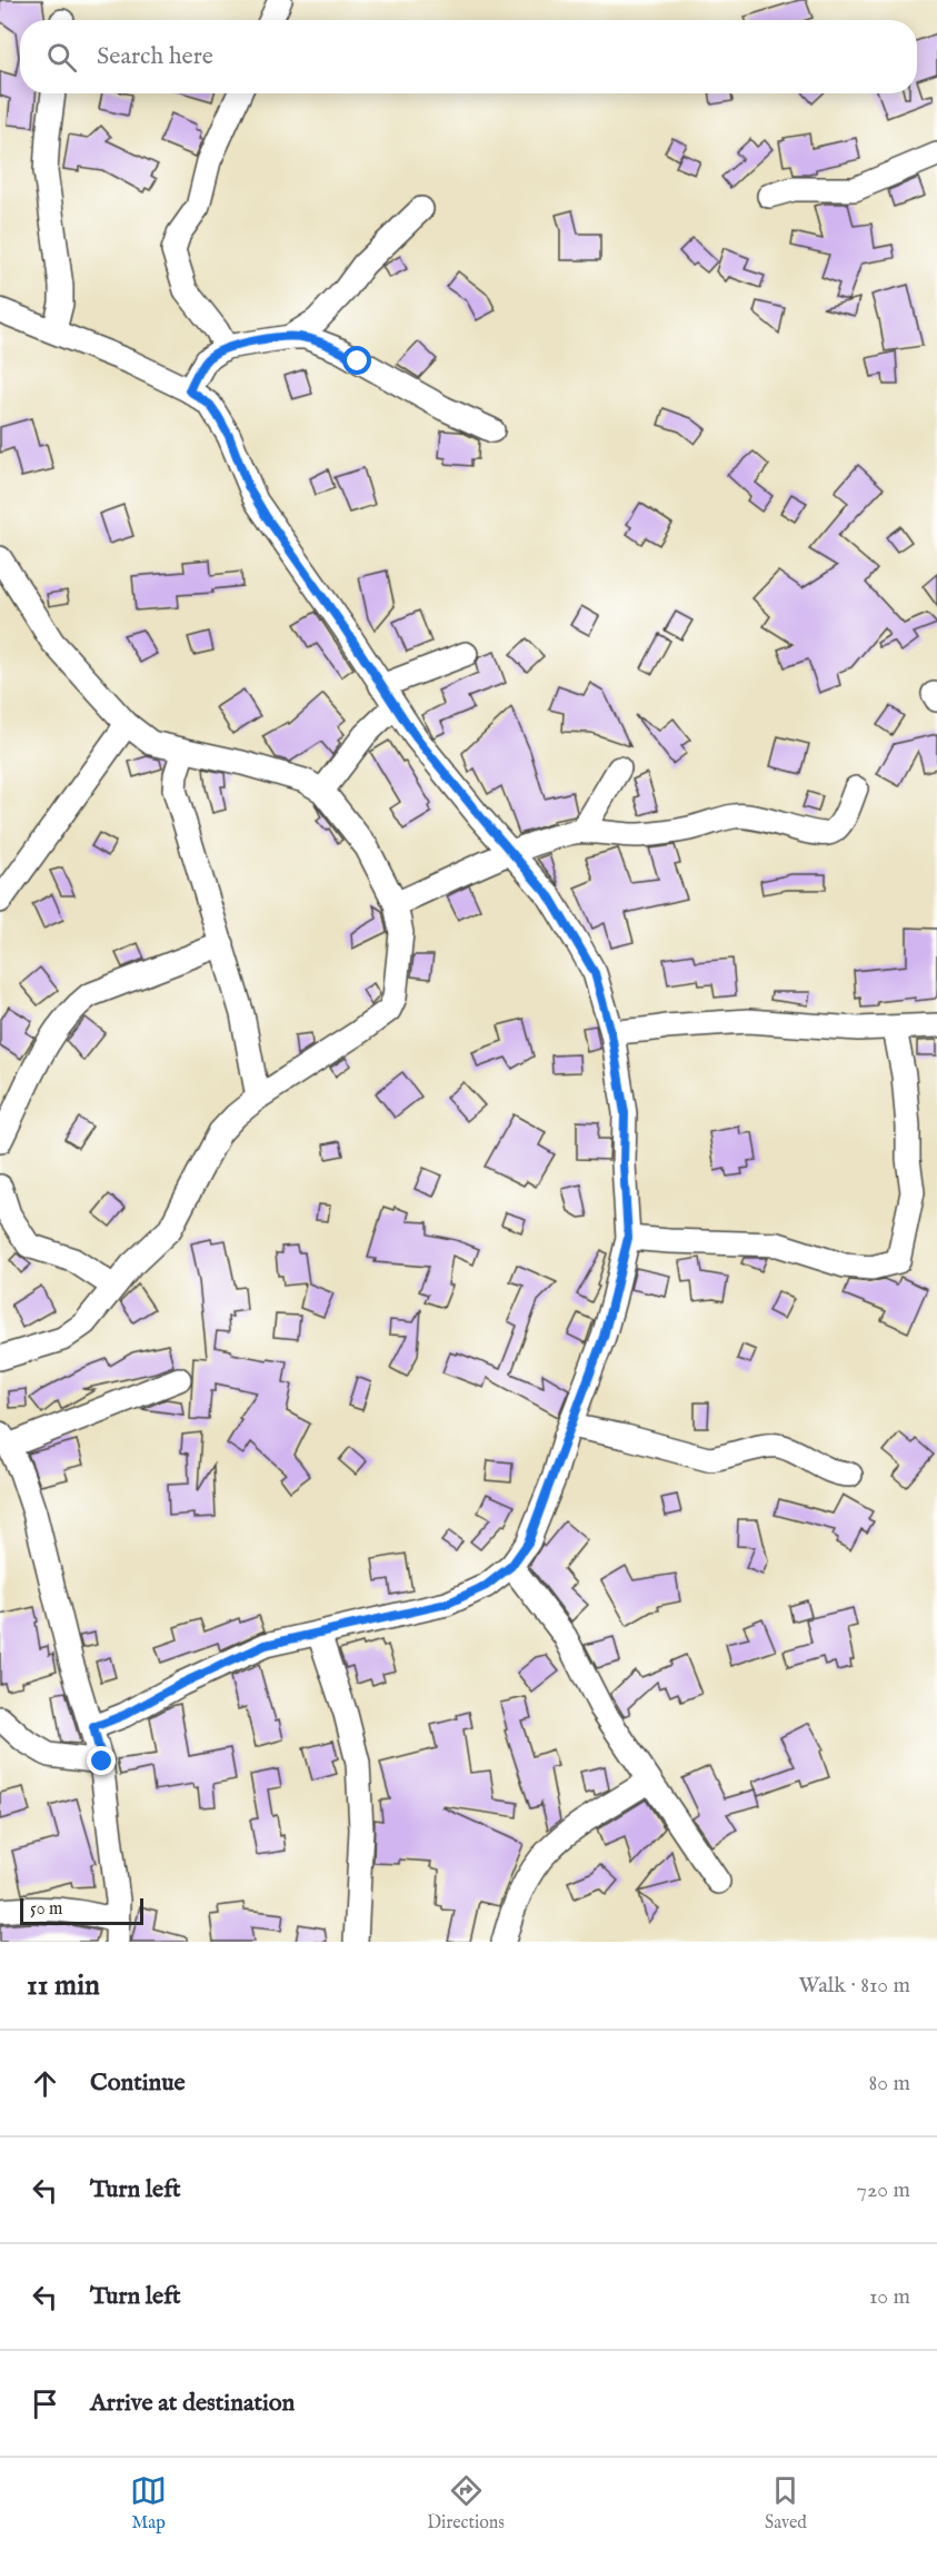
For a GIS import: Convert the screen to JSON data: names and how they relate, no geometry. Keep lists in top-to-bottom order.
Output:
{
  "scale_bar": "50 m",
  "page": {
    "search": "Search here",
    "scale": "50 m",
    "heading": ["11 min", "Walk · 810 m"],
    "list": [
      ["Continue", "80 m"],
      ["Turn left", "720 m"],
      ["Turn left", "10 m"],
      "Arrive at destination"
    ],
    "nav": ["Map", "Directions", "Saved"]
  }
}
